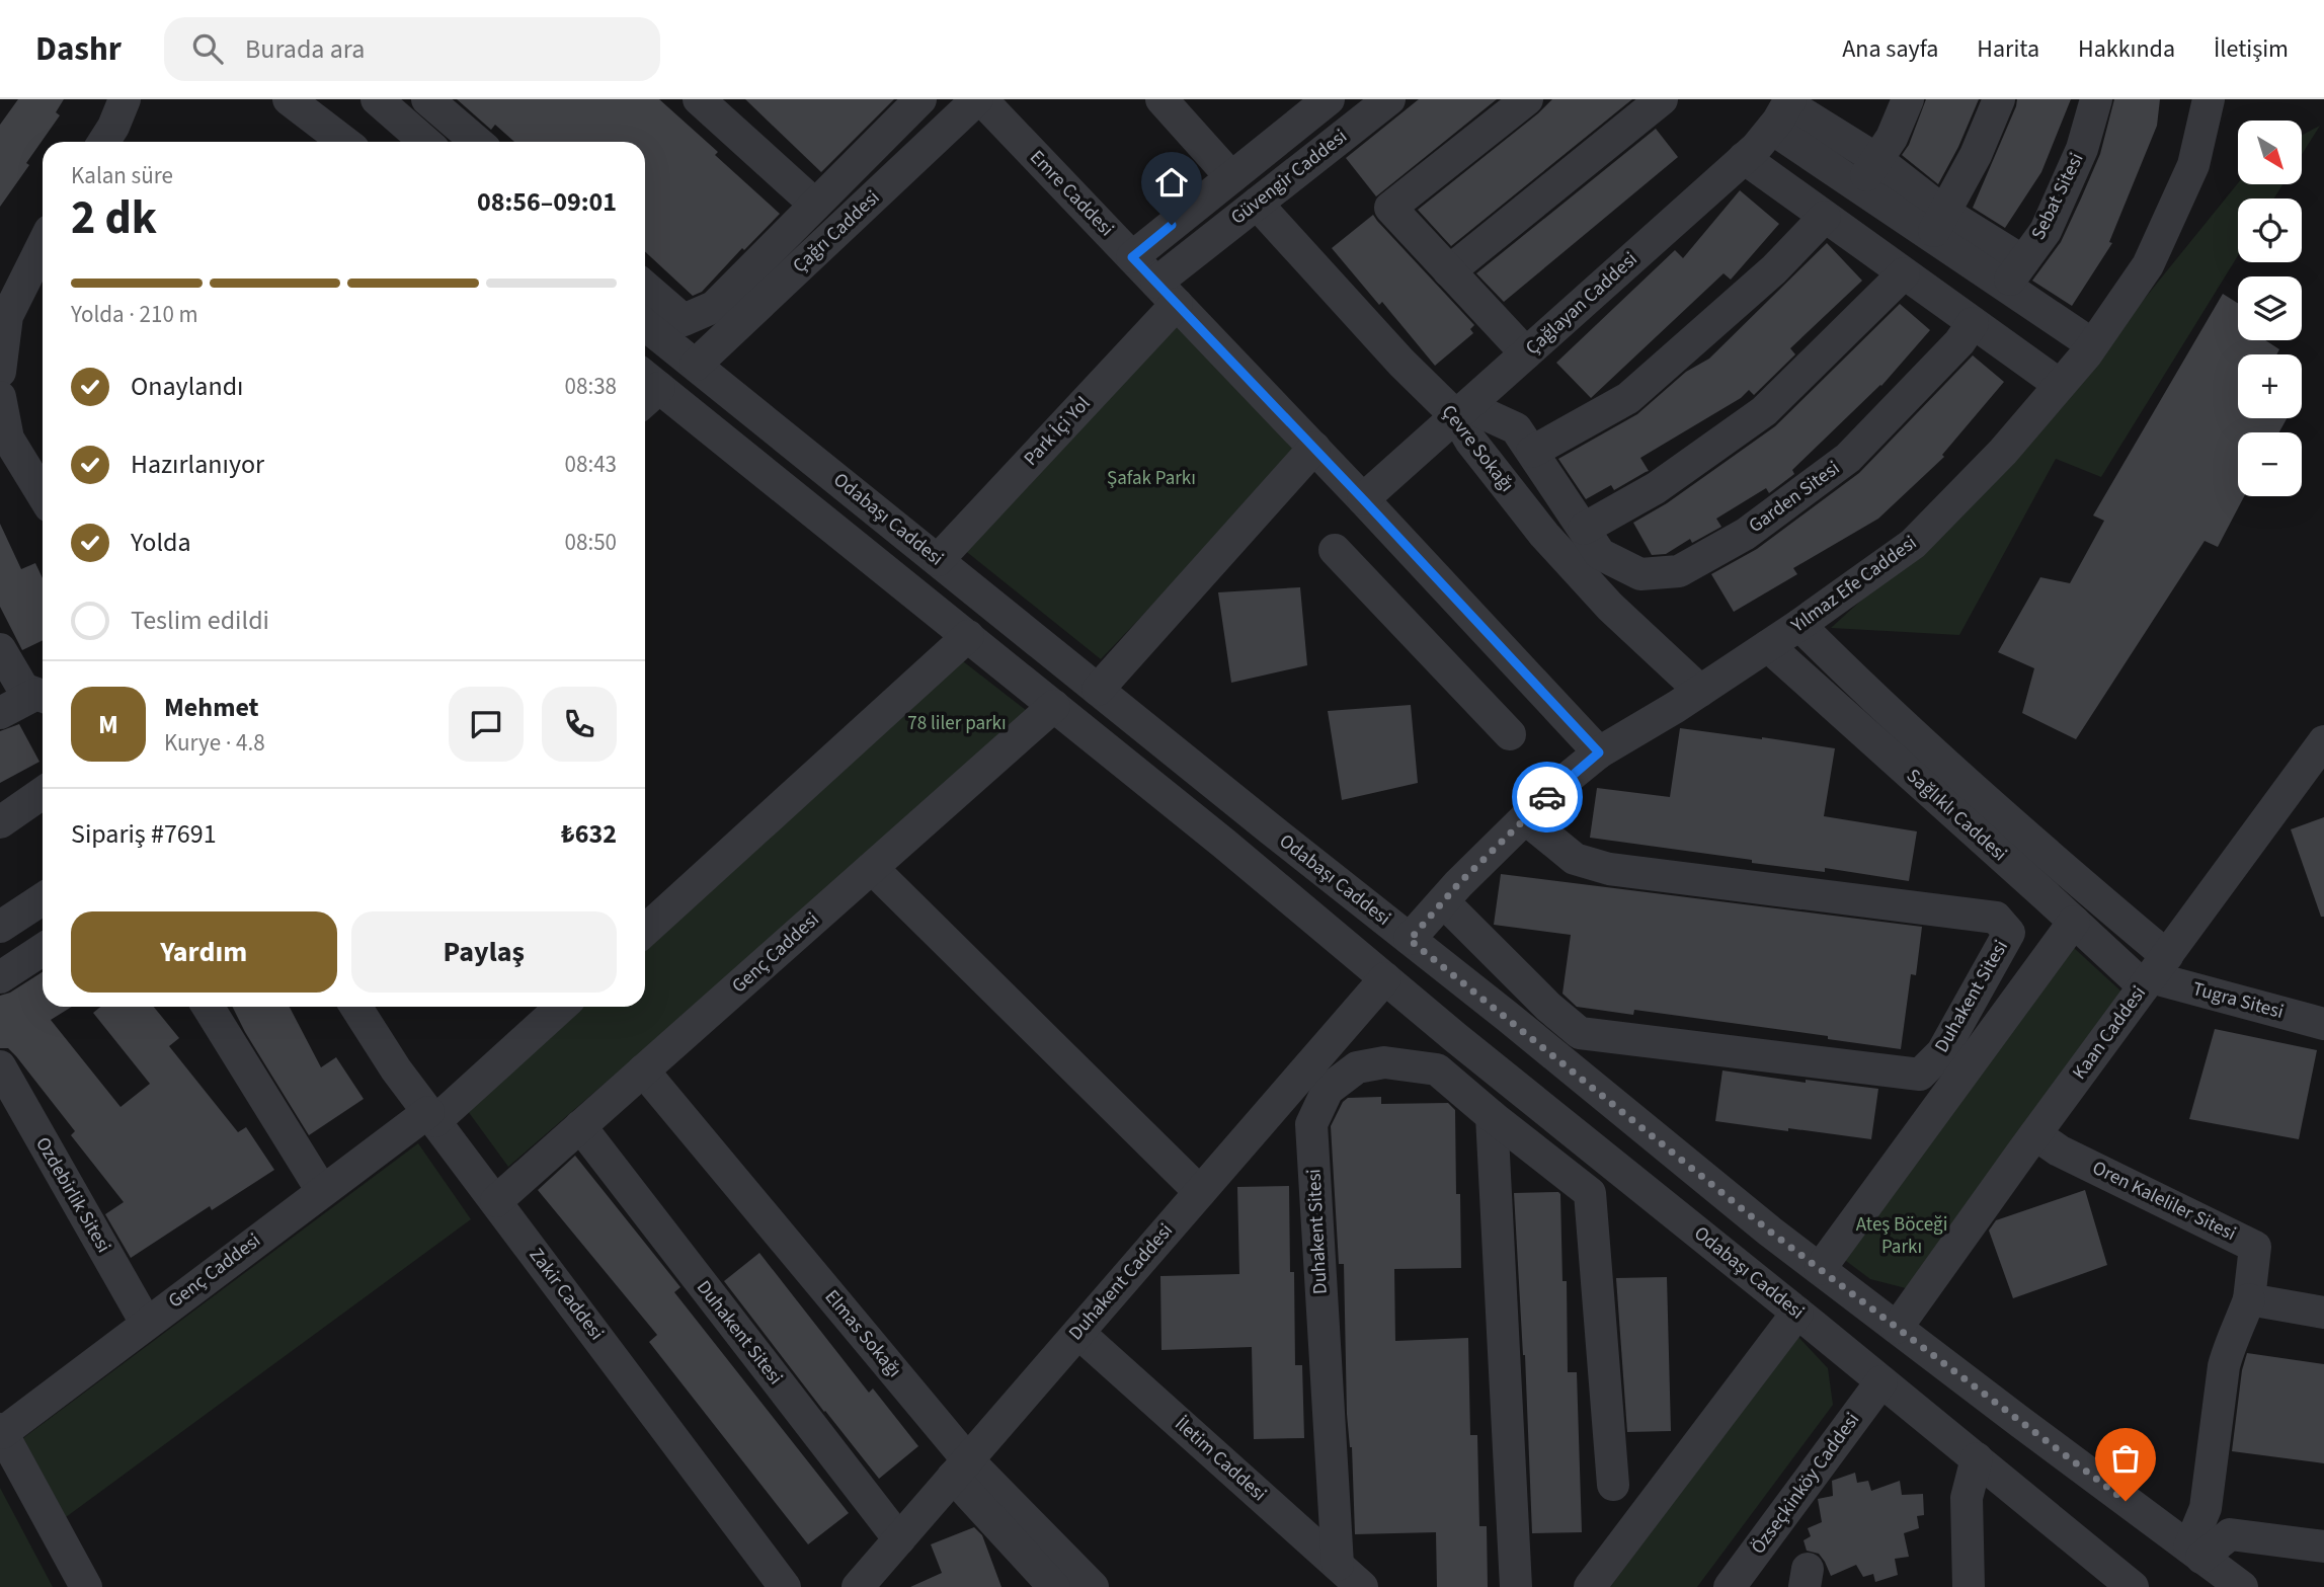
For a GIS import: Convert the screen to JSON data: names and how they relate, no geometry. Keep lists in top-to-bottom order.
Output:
{
  "streets": {
    "street": [
      "Güvengir Caddesi",
      "Emre Caddesi",
      "Sebat Sitesi",
      "Çağrı Caddesi",
      "Çağlayan Caddesi",
      "Park İçi Yol",
      "Çevre Sokağı",
      "Garden Sitesi",
      "Odabaşı Caddesi",
      "Yılmaz Efe Caddesi",
      "Sağlıklı Caddesi",
      "Genç Caddesi",
      "Duhakent Sitesi",
      "Tugra Sitesi",
      "Kaan Caddesi",
      "Ozdebirlik Sitesi",
      "Oren Kaleliler Sitesi",
      "Duhakent Caddesi",
      "Zakir Caddesi",
      "Elmas Sokağı",
      "İletim Caddesi",
      "Özseçkinköy Caddesi"
    ]
  },
  "crossings": [
    ["Güvengir Caddesi", "Emre Caddesi"],
    ["Güvengir Caddesi", "Park İçi Yol"],
    ["Güvengir Caddesi", "Çevre Sokağı"],
    ["Emre Caddesi", "Çağrı Caddesi"],
    ["Emre Caddesi", "Çağlayan Caddesi"],
    ["Emre Caddesi", "Park İçi Yol"],
    ["Emre Caddesi", "Yılmaz Efe Caddesi"],
    ["Çağrı Caddesi", "Odabaşı Caddesi"],
    ["Çağlayan Caddesi", "Çevre Sokağı"],
    ["Çağlayan Caddesi", "Garden Sitesi"],
    ["Park İçi Yol", "Odabaşı Caddesi"],
    ["Çevre Sokağı", "Garden Sitesi"],
    ["Çevre Sokağı", "Yılmaz Efe Caddesi"],
    ["Odabaşı Caddesi", "Yılmaz Efe Caddesi"],
    ["Odabaşı Caddesi", "Genç Caddesi"],
    ["Odabaşı Caddesi", "Kaan Caddesi"],
    ["Odabaşı Caddesi", "Duhakent Caddesi"],
    ["Odabaşı Caddesi", "Özseçkinköy Caddesi"],
    ["Yılmaz Efe Caddesi", "Sağlıklı Caddesi"],
    ["Yılmaz Efe Caddesi", "Duhakent Sitesi"],
    ["Sağlıklı Caddesi", "Tugra Sitesi"],
    ["Sağlıklı Caddesi", "Kaan Caddesi"],
    ["Genç Caddesi", "Duhakent Sitesi"],
    ["Genç Caddesi", "Ozdebirlik Sitesi"],
    ["Genç Caddesi", "Zakir Caddesi"],
    ["Genç Caddesi", "Elmas Sokağı"],
    ["Duhakent Sitesi", "Duhakent Caddesi"],
    ["Duhakent Sitesi", "İletim Caddesi"],
    ["Tugra Sitesi", "Kaan Caddesi"],
    ["Kaan Caddesi", "Oren Kaleliler Sitesi"],
    ["Duhakent Caddesi", "Elmas Sokağı"],
    ["Duhakent Caddesi", "İletim Caddesi"]
  ],
  "parks": ["Şafak Parkı", "78 liler parkı", "Ateş Böceği Parkı"],
  "north": "bottom right",
  "page": {
    "header": "Dashr",
    "search": "Burada ara",
    "nav": [
      "Ana sayfa",
      "Harita",
      "Hakkında",
      "İletişim"
    ],
    "map_buttons": ["+", "−"],
    "heading": ["2 dk", "Kalan süre", "08:56–09:01"],
    "panel": [
      "Mehmet",
      "Kurye · 4.8",
      "Sipariş #7691",
      "₺632"
    ],
    "bar": "Yolda · 210 m",
    "list": [
      ["Onaylandı", "08:38"],
      ["Hazırlanıyor", "08:43"],
      ["Yolda", "08:50"],
      "Teslim edildi"
    ],
    "round": "M",
    "buttons": ["Yardım", "Paylaş"]
  }
}
